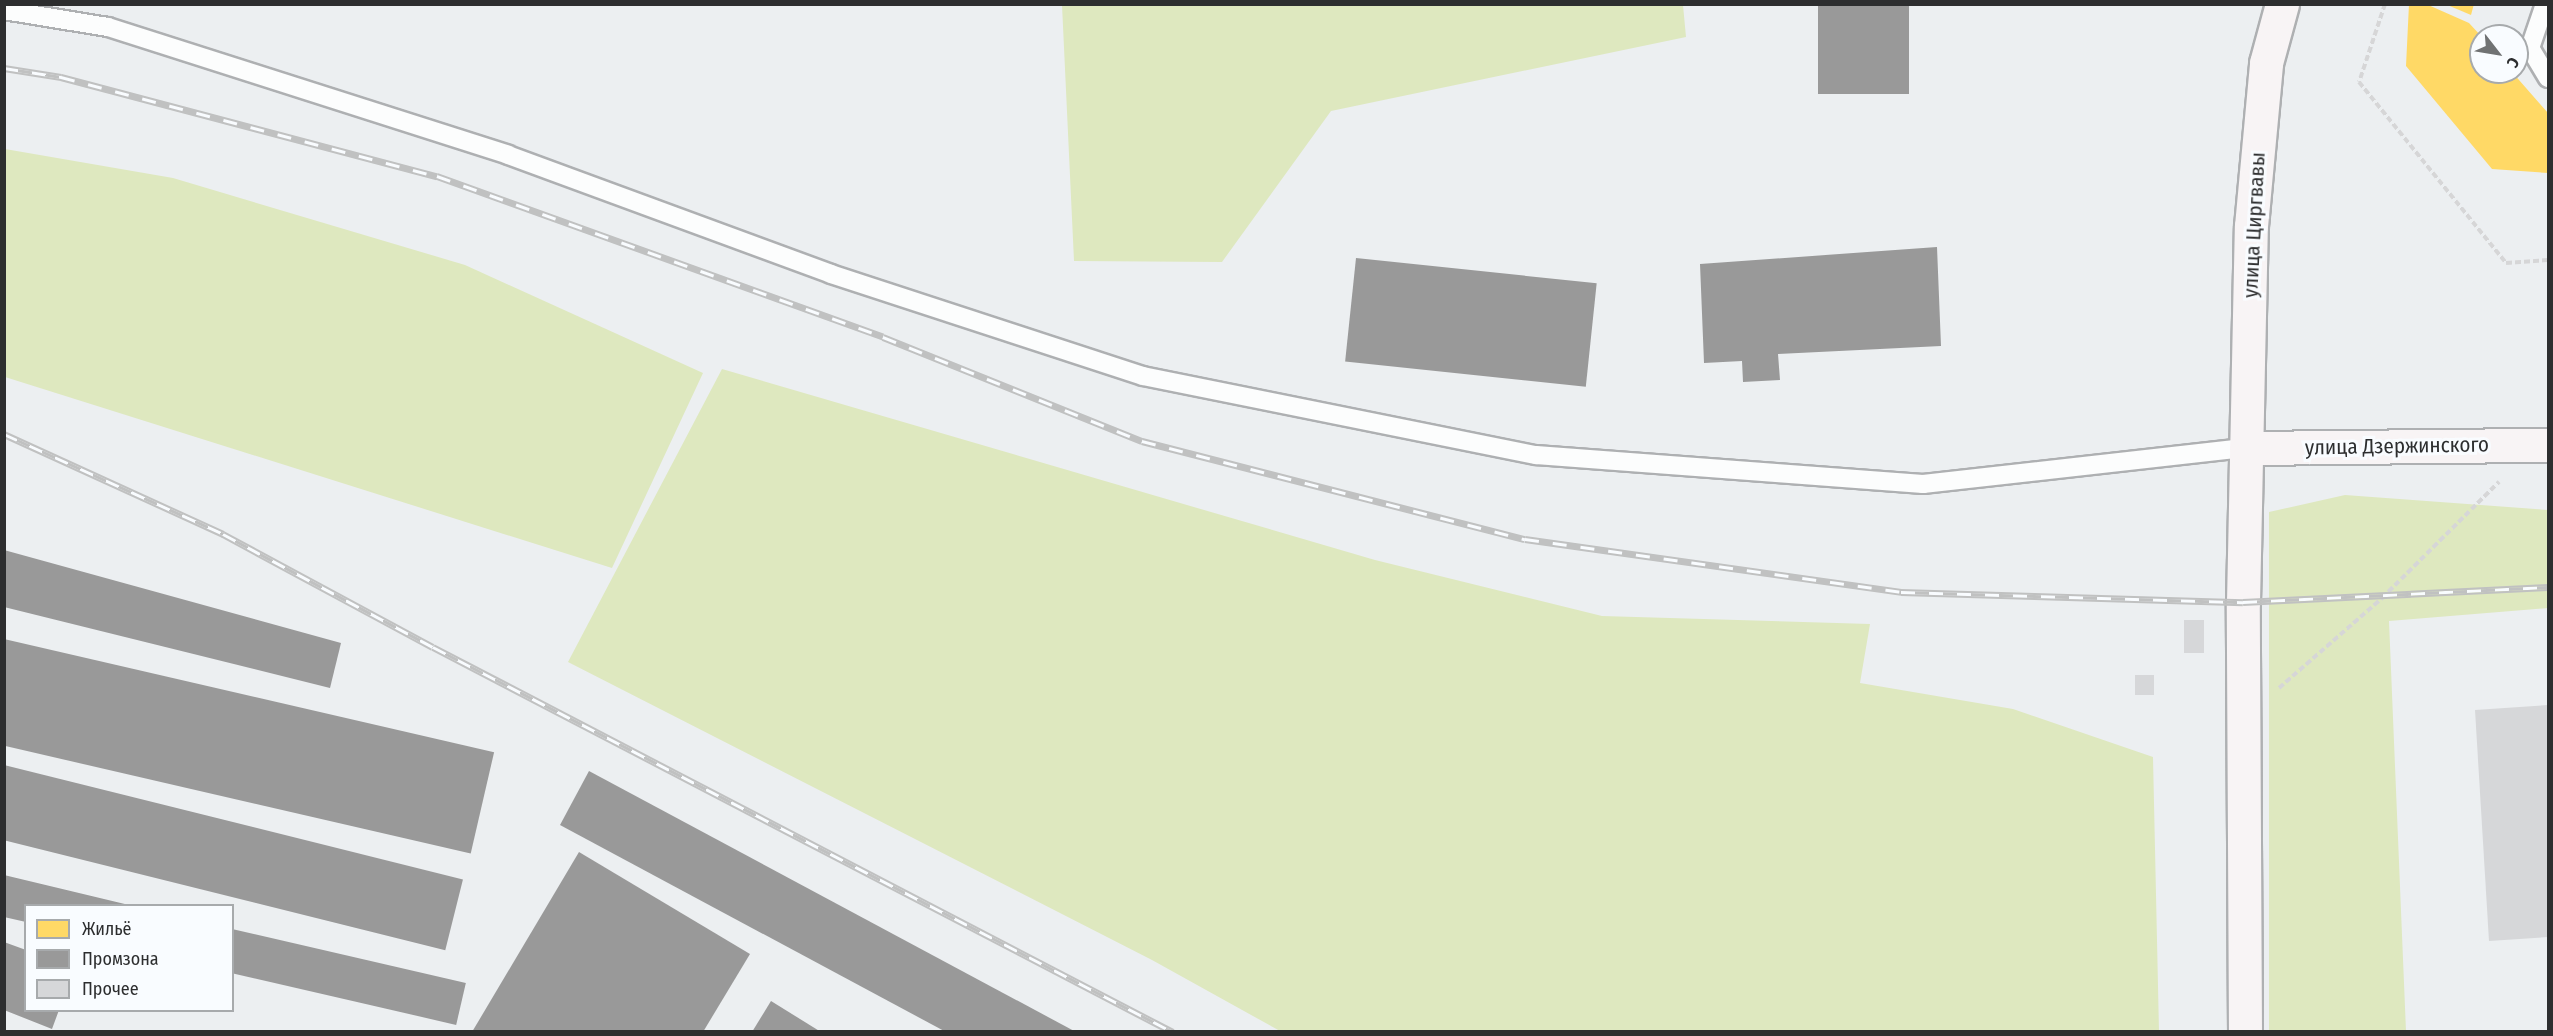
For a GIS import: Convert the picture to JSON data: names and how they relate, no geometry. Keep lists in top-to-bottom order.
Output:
{
  "streets": {
    "street": ["улица Циргвавы", "улица Дзержинского"]
  },
  "crossings": [
    ["улица Циргвавы", "улица Дзержинского"]
  ],
  "legend": ["Жильё", "Промзона", "Прочее"],
  "north": "bottom right"
}
